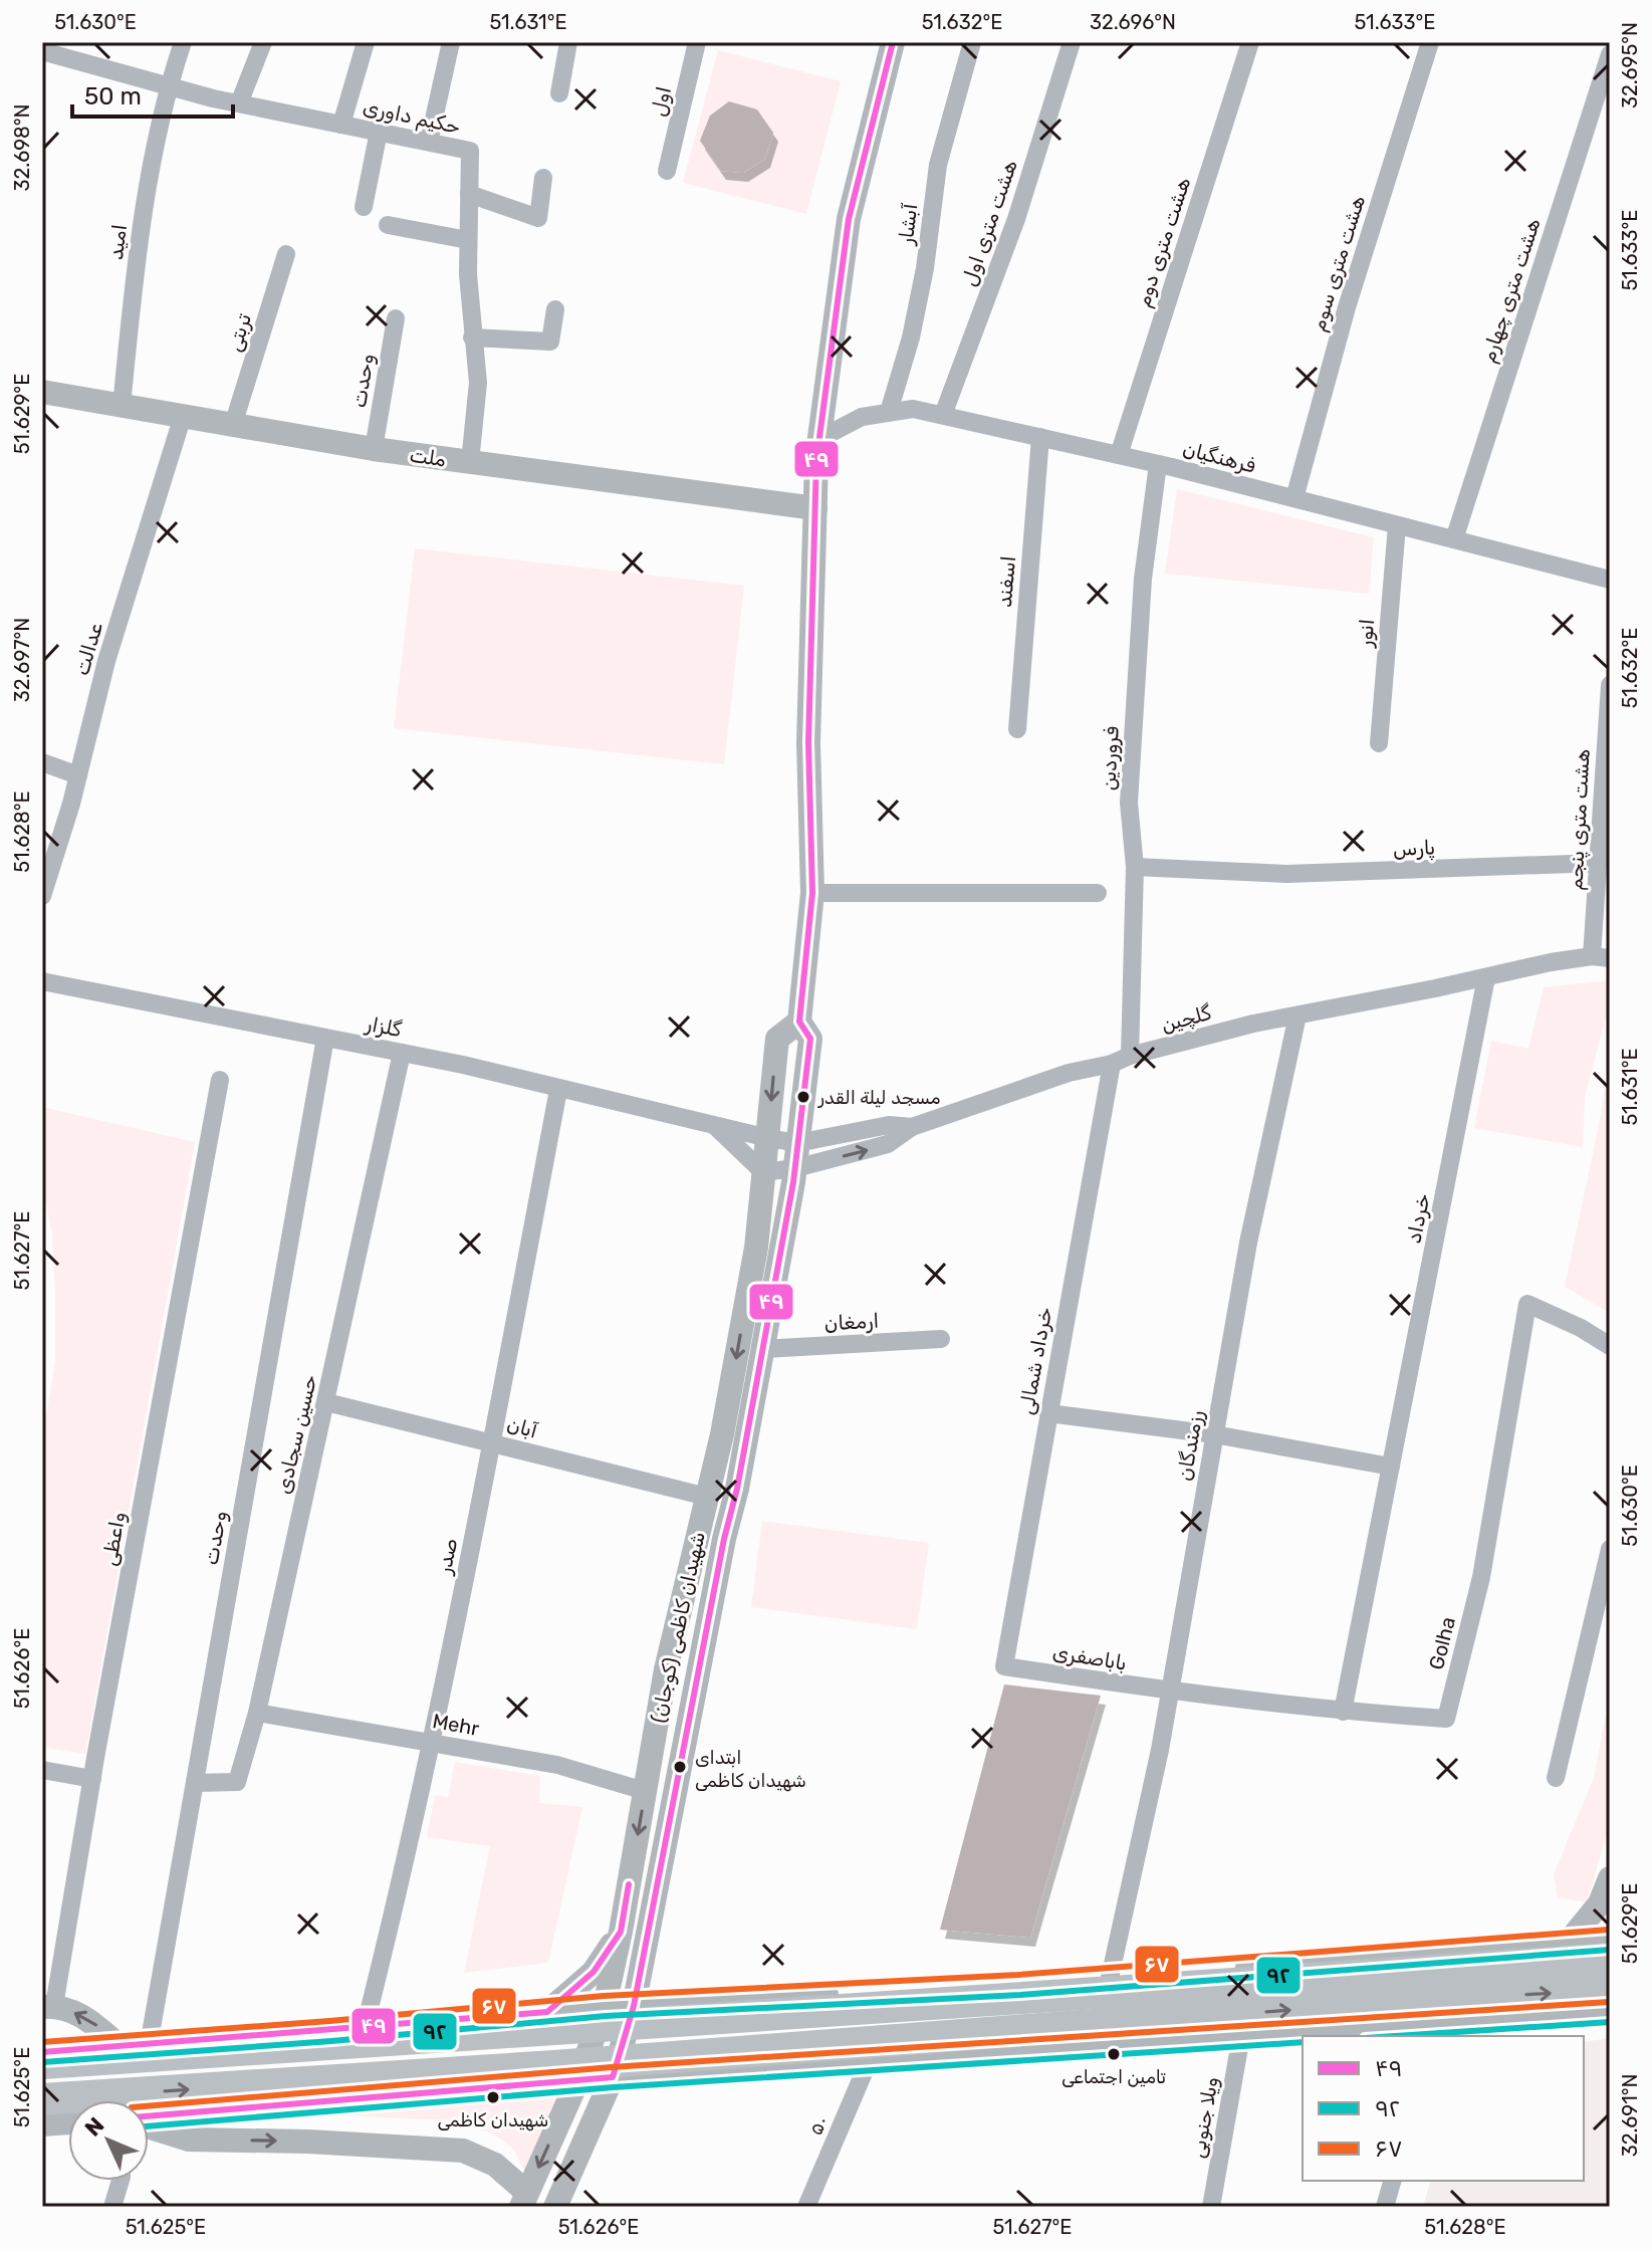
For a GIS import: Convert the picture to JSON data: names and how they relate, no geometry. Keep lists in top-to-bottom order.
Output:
{
  "streets": {
    "main road": ["ملت", "شهیدان کاظمی (کوجان)"],
    "street": [
      "اول",
      "حکیم داوری",
      "هشت متری اول",
      "آبشار",
      "امید",
      "هشت متری دوم",
      "هشت متری سوم",
      "هشت متری چهارم",
      "تربتی",
      "وحدت",
      "فرهنگیان",
      "اسفند",
      "انور",
      "عدالت",
      "فروردین",
      "هشت متری پنجم",
      "پارس",
      "گلچین",
      "گلزار",
      "خرداد",
      "ارمغان",
      "خرداد شمالی",
      "آبان",
      "حسین سجادی",
      "رزمندگان",
      "واعظی",
      "صدر",
      "Golha",
      "باباصفری",
      "Mehr",
      "ویلا جنوبی",
      "۵۰"
    ]
  },
  "crossings": [
    ["حکیم داوری", "امید"],
    ["حکیم داوری", "ملت"],
    ["هشت متری اول", "فرهنگیان"],
    ["آبشار", "فرهنگیان"],
    ["امید", "ملت"],
    ["هشت متری دوم", "فرهنگیان"],
    ["هشت متری سوم", "فرهنگیان"],
    ["هشت متری چهارم", "فرهنگیان"],
    ["تربتی", "ملت"],
    ["وحدت", "ملت"],
    ["وحدت", "گلزار"],
    ["وحدت", "حسین سجادی"],
    ["ملت", "عدالت"],
    ["ملت", "شهیدان کاظمی (کوجان)"],
    ["فرهنگیان", "اسفند"],
    ["فرهنگیان", "انور"],
    ["فرهنگیان", "فروردین"],
    ["فرهنگیان", "شهیدان کاظمی (کوجان)"],
    ["فروردین", "پارس"],
    ["فروردین", "گلچین"],
    ["هشت متری پنجم", "پارس"],
    ["هشت متری پنجم", "گلچین"],
    ["گلچین", "گلزار"],
    ["گلچین", "خرداد"],
    ["گلچین", "خرداد شمالی"],
    ["گلچین", "رزمندگان"],
    ["گلچین", "شهیدان کاظمی (کوجان)"],
    ["گلزار", "حسین سجادی"],
    ["گلزار", "صدر"],
    ["گلزار", "شهیدان کاظمی (کوجان)"],
    ["خرداد", "Golha"],
    ["ارمغان", "شهیدان کاظمی (کوجان)"],
    ["خرداد شمالی", "باباصفری"],
    ["آبان", "حسین سجادی"],
    ["آبان", "صدر"],
    ["آبان", "شهیدان کاظمی (کوجان)"],
    ["حسین سجادی", "Mehr"],
    ["رزمندگان", "Golha"],
    ["رزمندگان", "باباصفری"],
    ["صدر", "Mehr"],
    ["شهیدان کاظمی (کوجان)", "Mehr"],
    ["Golha", "باباصفری"]
  ],
  "places": [
    "مسجد لیلة القدر",
    "ابتدای شهیدان کاظمی",
    "تامین اجتماعی",
    "شهیدان کاظمی"
  ],
  "lines": ["transit line ۴۹", "transit line ۶۷", "transit line ۹۲"],
  "legend": ["۴۹", "۹۲", "۶۷"],
  "scale_bar": "50 m",
  "north": "top left",
  "coordinates": [
    "51.630°E",
    "51.631°E",
    "51.632°E",
    "32.696°N",
    "51.633°E",
    "32.695°N",
    "32.698°N",
    "51.629°E",
    "32.697°N",
    "51.628°E",
    "51.627°E",
    "51.626°E",
    "51.625°E",
    "32.691°N"
  ]
}
